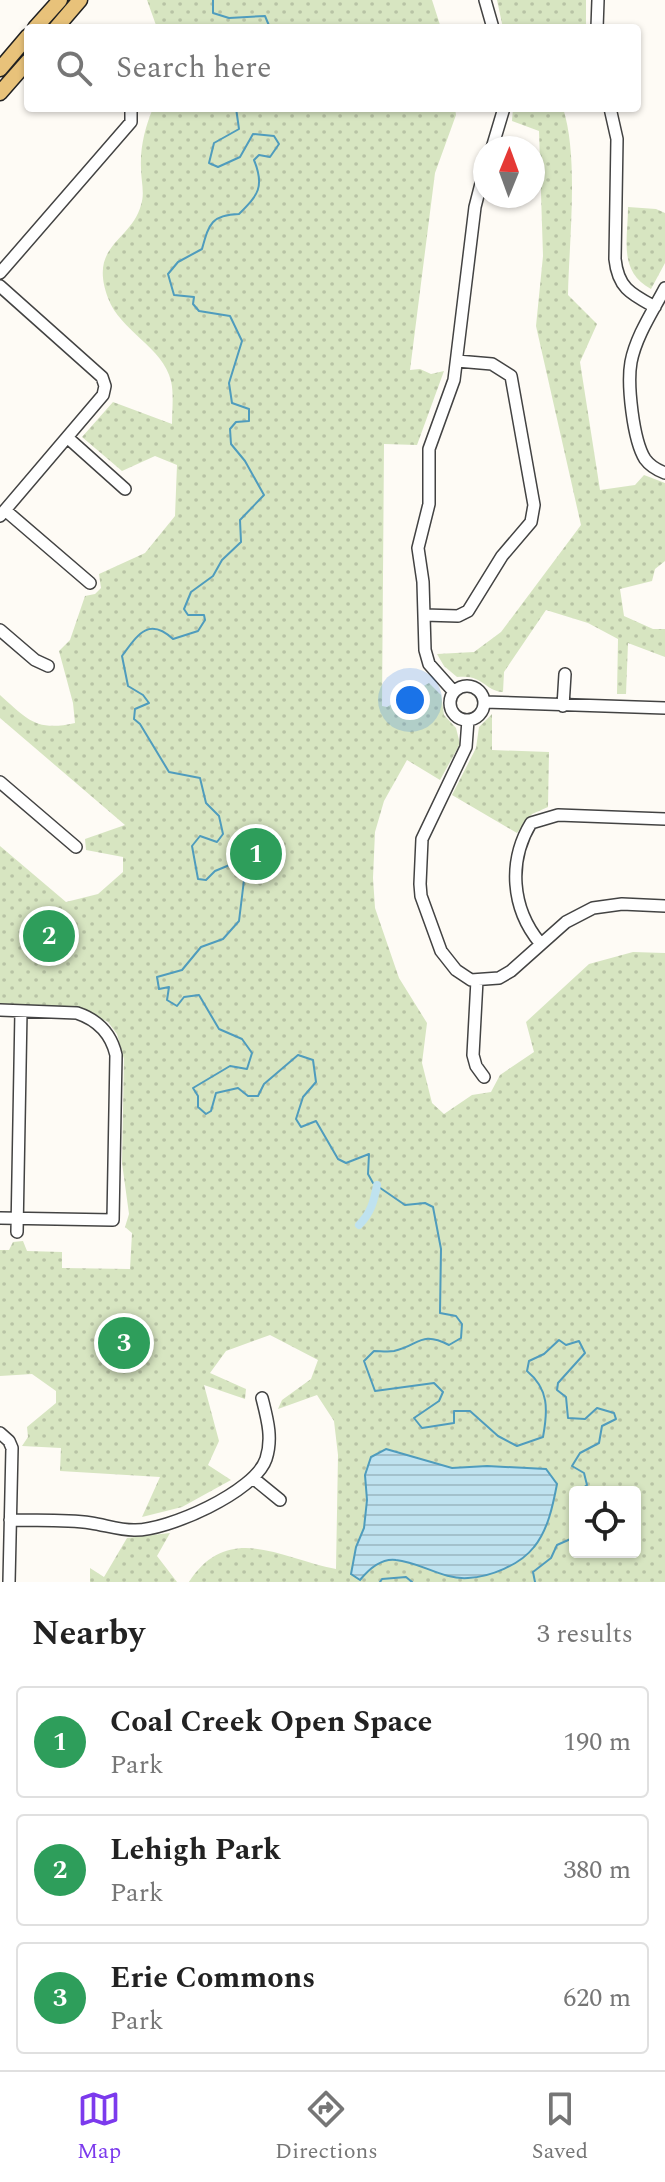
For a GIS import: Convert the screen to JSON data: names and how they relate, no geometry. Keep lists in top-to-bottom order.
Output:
{
  "north": "top",
  "page": {
    "search": "Search here",
    "pins": ["1", "2", "3"],
    "heading": ["Nearby", "3 results"],
    "list": [
      {
        "mark": "1",
        "name": "Coal Creek Open Space",
        "note": "Park",
        "value": "190 m"
      },
      {
        "mark": "2",
        "name": "Lehigh Park",
        "note": "Park",
        "value": "380 m"
      },
      {
        "mark": "3",
        "name": "Erie Commons",
        "note": "Park",
        "value": "620 m"
      }
    ],
    "nav": ["Map", "Directions", "Saved"]
  }
}
